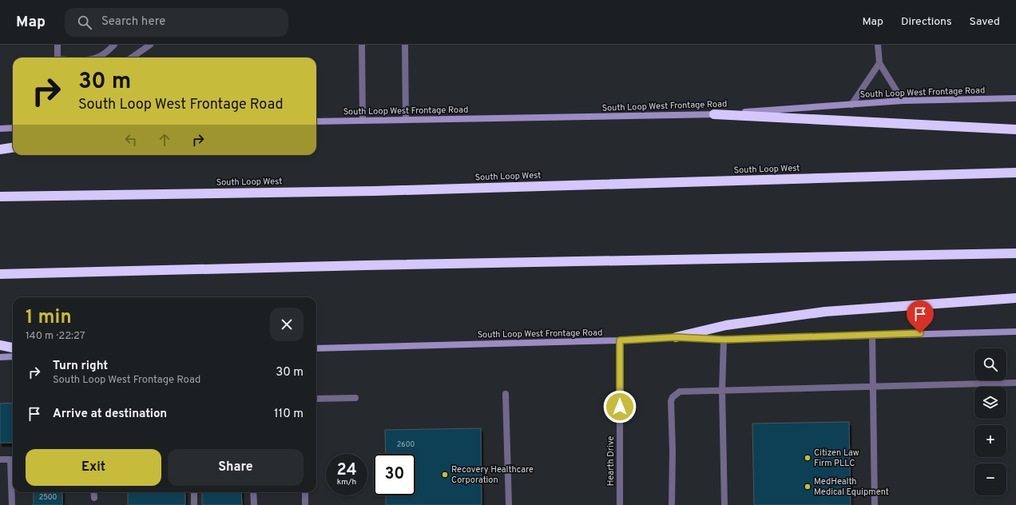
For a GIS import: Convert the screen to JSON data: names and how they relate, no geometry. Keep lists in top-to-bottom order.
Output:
{
  "streets": {
    "highway": ["South Loop West"],
    "main road": ["South Loop West Frontage Road"],
    "street": ["Hearth Drive"]
  },
  "crossings": [
    ["South Loop West Frontage Road", "Hearth Drive"]
  ],
  "places": ["Citizen Law Firm PLLC", "Recovery Healthcare Corporation", "MedHealth Medical Equipment"],
  "house_numbers": ["2600", "2500"],
  "page": {
    "header": "Map",
    "search": "Search here",
    "nav": ["Map", "Directions", "Saved"],
    "turn": ["30 m", "South Loop West Frontage Road"],
    "heading": ["1 min", "140 m · 22:27"],
    "map_buttons": ["+", "−"],
    "list": [
      {
        "name": "Turn right",
        "note": "South Loop West Frontage Road",
        "value": "30 m"
      },
      {
        "name": "Arrive at destination",
        "value": "110 m"
      }
    ],
    "buttons": ["Exit", "Share"],
    "speed": "24 km/h",
    "limit": "30"
  }
}
